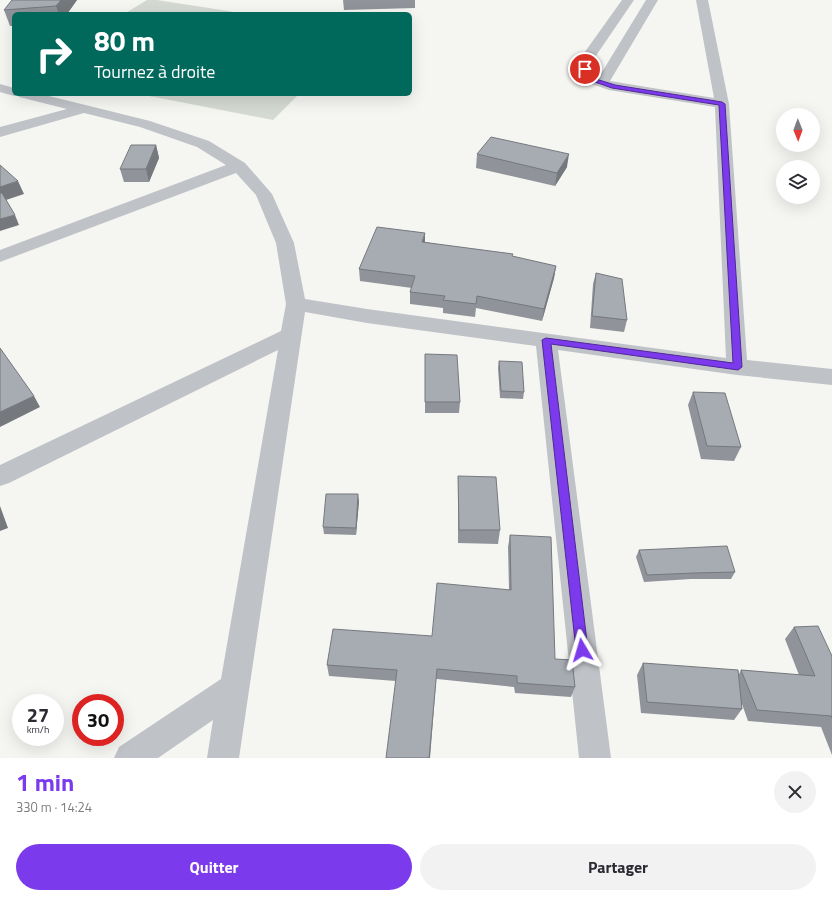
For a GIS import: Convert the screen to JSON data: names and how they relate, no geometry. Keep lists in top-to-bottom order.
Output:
{
  "north": "bottom",
  "page": {
    "turn": ["80 m", "Tournez à droite"],
    "speed": "27 km/h",
    "limit": "30",
    "heading": ["1 min", "330 m · 14:24"],
    "buttons": ["Quitter", "Partager"]
  }
}
